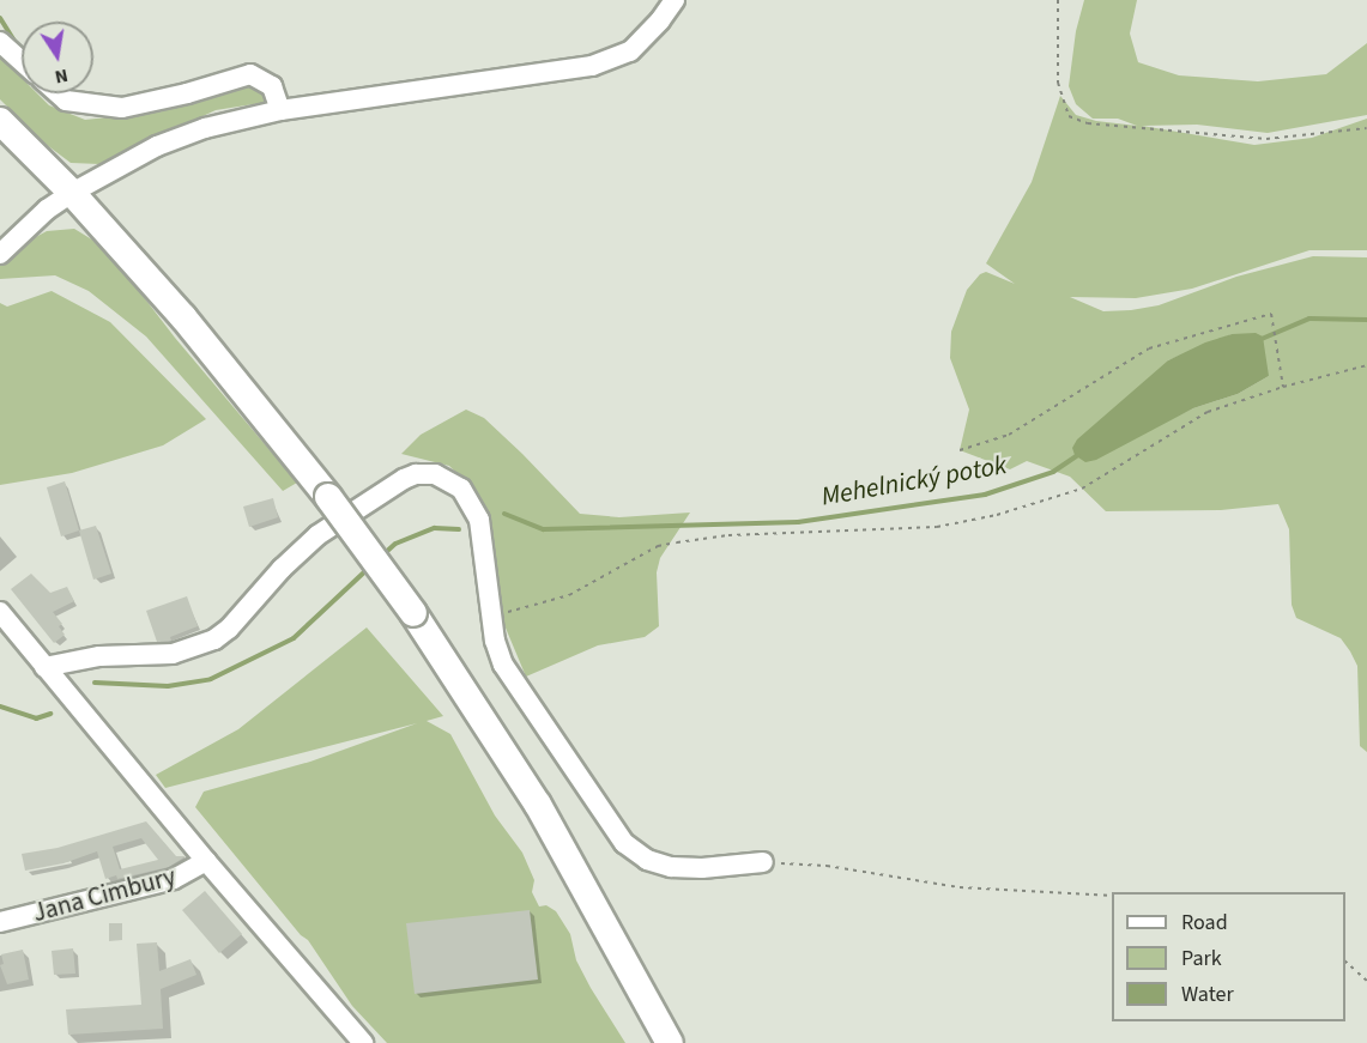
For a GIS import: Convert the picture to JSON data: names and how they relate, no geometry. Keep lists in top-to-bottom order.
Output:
{
  "streets": {
    "street": ["Jana Cimbury"]
  },
  "water": ["Mehelnický potok"],
  "legend": ["Road", "Park", "Water"],
  "north": "bottom"
}
